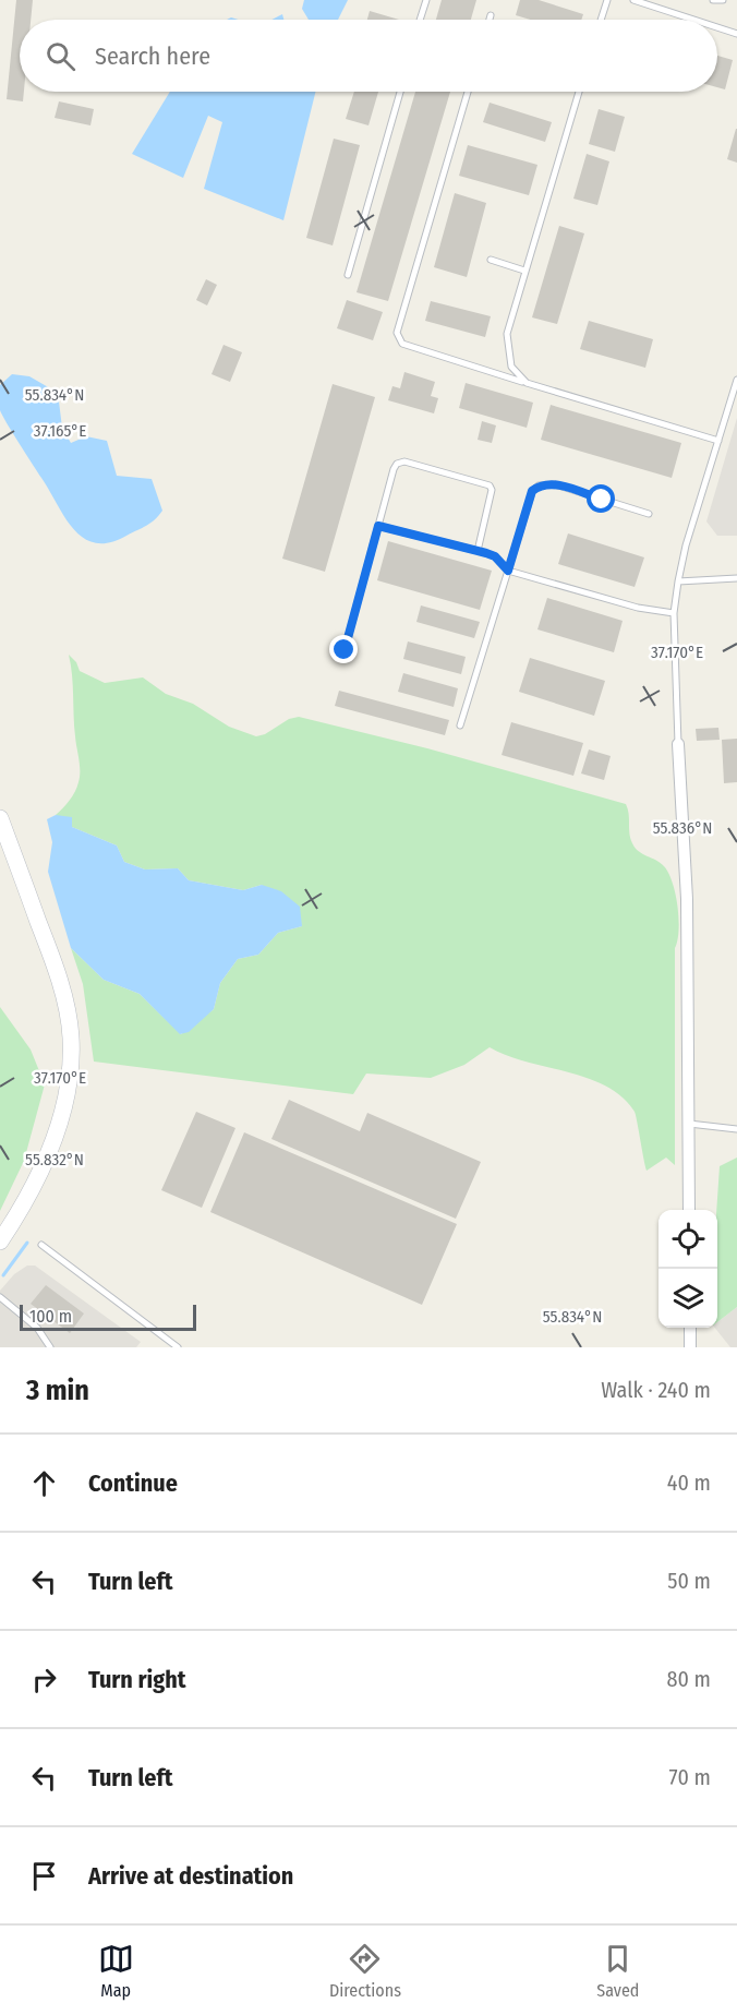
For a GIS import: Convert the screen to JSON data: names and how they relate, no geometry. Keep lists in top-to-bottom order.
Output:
{
  "scale_bar": "100 m",
  "page": {
    "search": "Search here",
    "scale": "100 m",
    "heading": ["3 min", "Walk · 240 m"],
    "list": [
      ["Continue", "40 m"],
      ["Turn left", "50 m"],
      ["Turn right", "80 m"],
      ["Turn left", "70 m"],
      "Arrive at destination"
    ],
    "nav": ["Map", "Directions", "Saved"]
  },
  "coordinates": [
    "55.834°N",
    "37.165°E",
    "37.170°E",
    "55.836°N",
    "55.832°N"
  ]
}
